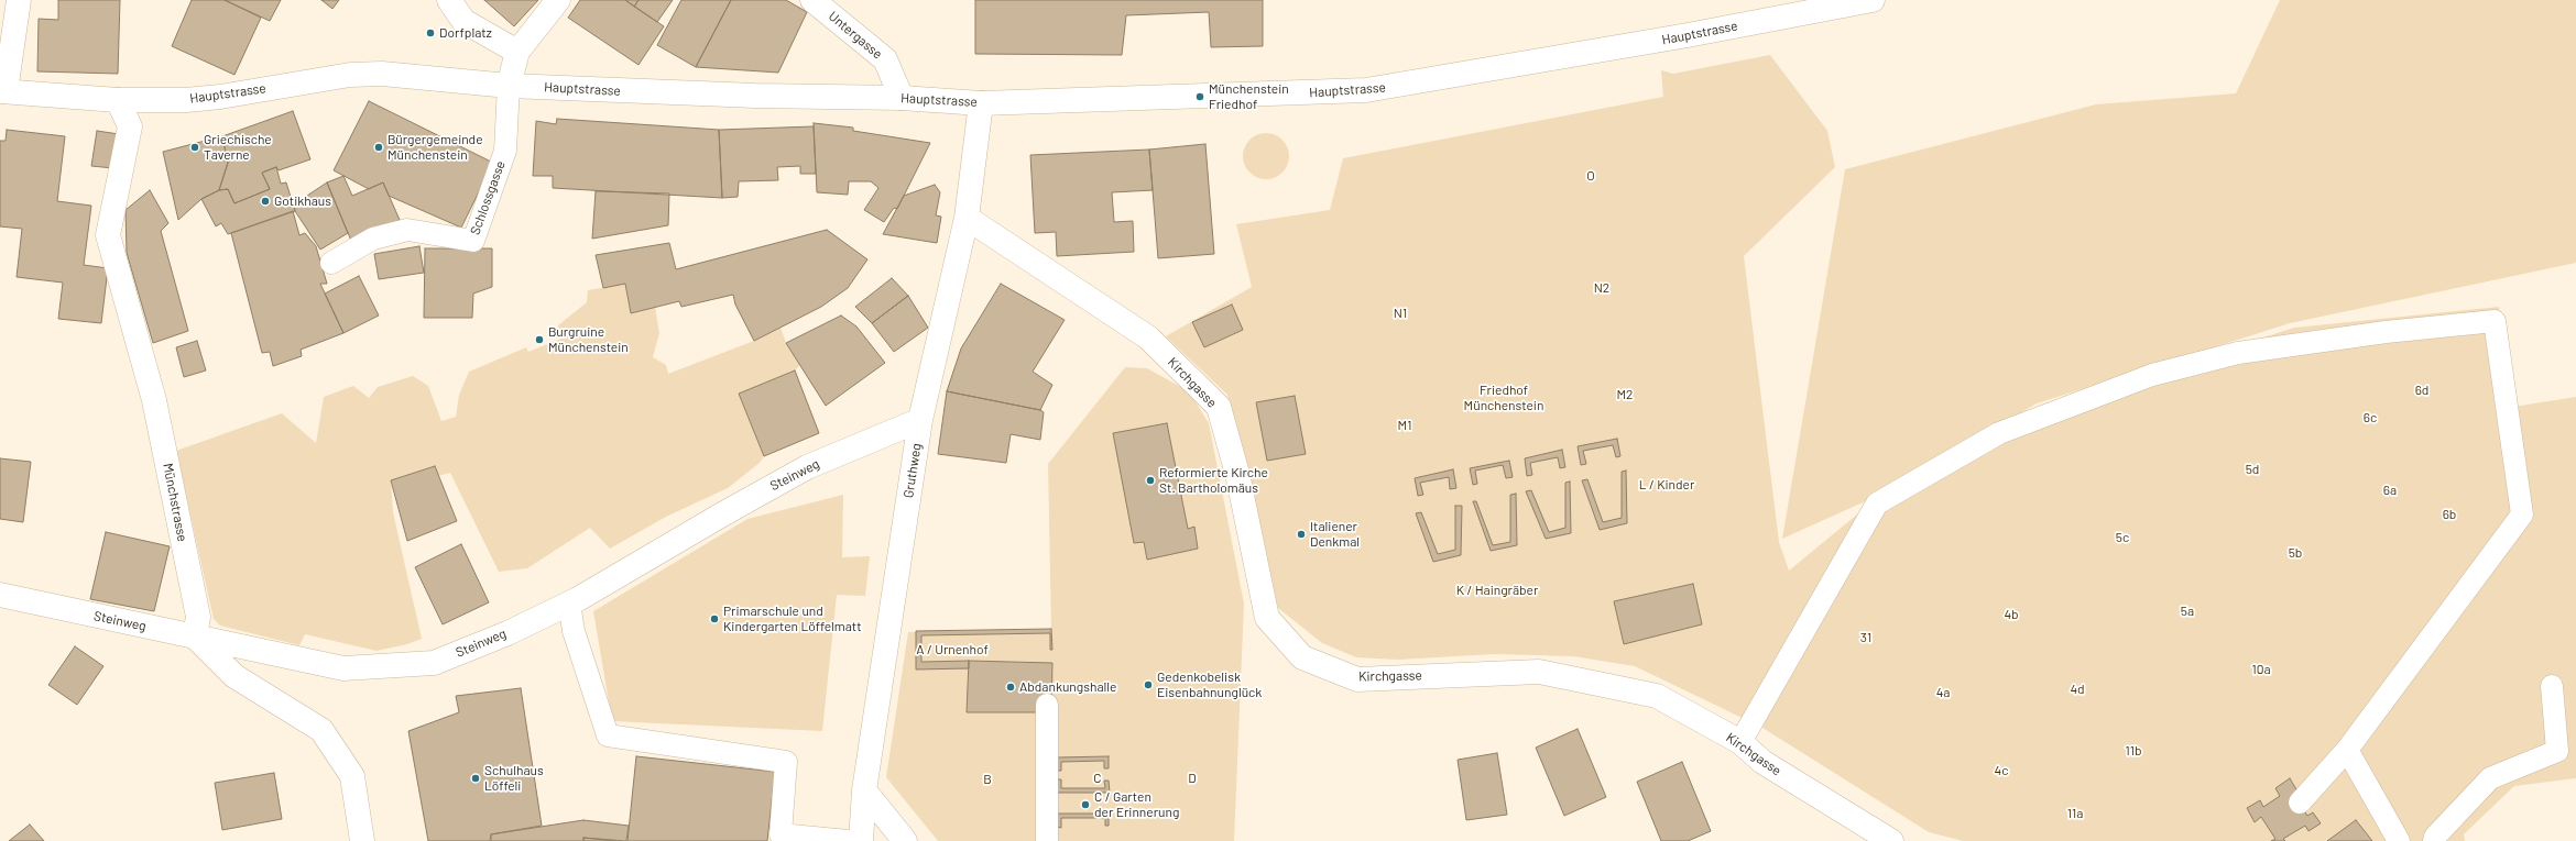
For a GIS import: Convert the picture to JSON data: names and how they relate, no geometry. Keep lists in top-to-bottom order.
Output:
{
  "streets": {
    "street": [
      "Hauptstrasse",
      "Untergasse",
      "Kirchgasse",
      "Gruthweg",
      "Steinweg",
      "Münchstrasse"
    ],
    "lane": ["Schlossgasse"]
  },
  "crossings": [
    ["Hauptstrasse", "Untergasse"],
    ["Hauptstrasse", "Schlossgasse"],
    ["Hauptstrasse", "Gruthweg"],
    ["Hauptstrasse", "Münchstrasse"],
    ["Kirchgasse", "Gruthweg"],
    ["Gruthweg", "Steinweg"],
    ["Steinweg", "Münchstrasse"]
  ],
  "parks": [
    "O",
    "N2",
    "N1",
    "Friedhof Münchenstein",
    "6d",
    "M2",
    "6c",
    "M1",
    "5d",
    "L / Kinder",
    "6a",
    "6b",
    "5c",
    "5b",
    "K / Haingräber",
    "5a",
    "4b",
    "31",
    "A / Urnenhof",
    "10a",
    "4d",
    "4a",
    "11b",
    "4c",
    "C",
    "D",
    "B",
    "11a"
  ],
  "places": [
    "Dorfplatz",
    "Münchenstein Friedhof",
    "Griechische Taverne",
    "Bürgergemeinde Münchenstein",
    "Gotikhaus",
    "Burgruine Münchenstein",
    "Reformierte Kirche St. Bartholomäus",
    "Italiener Denkmal",
    "Primarschule und Kindergarten Löffelmatt",
    "Gedenkobelisk Eisenbahnunglück",
    "Abdankungshalle",
    "Schulhaus Löffeli",
    "C / Garten der Erinnerung"
  ]
}
